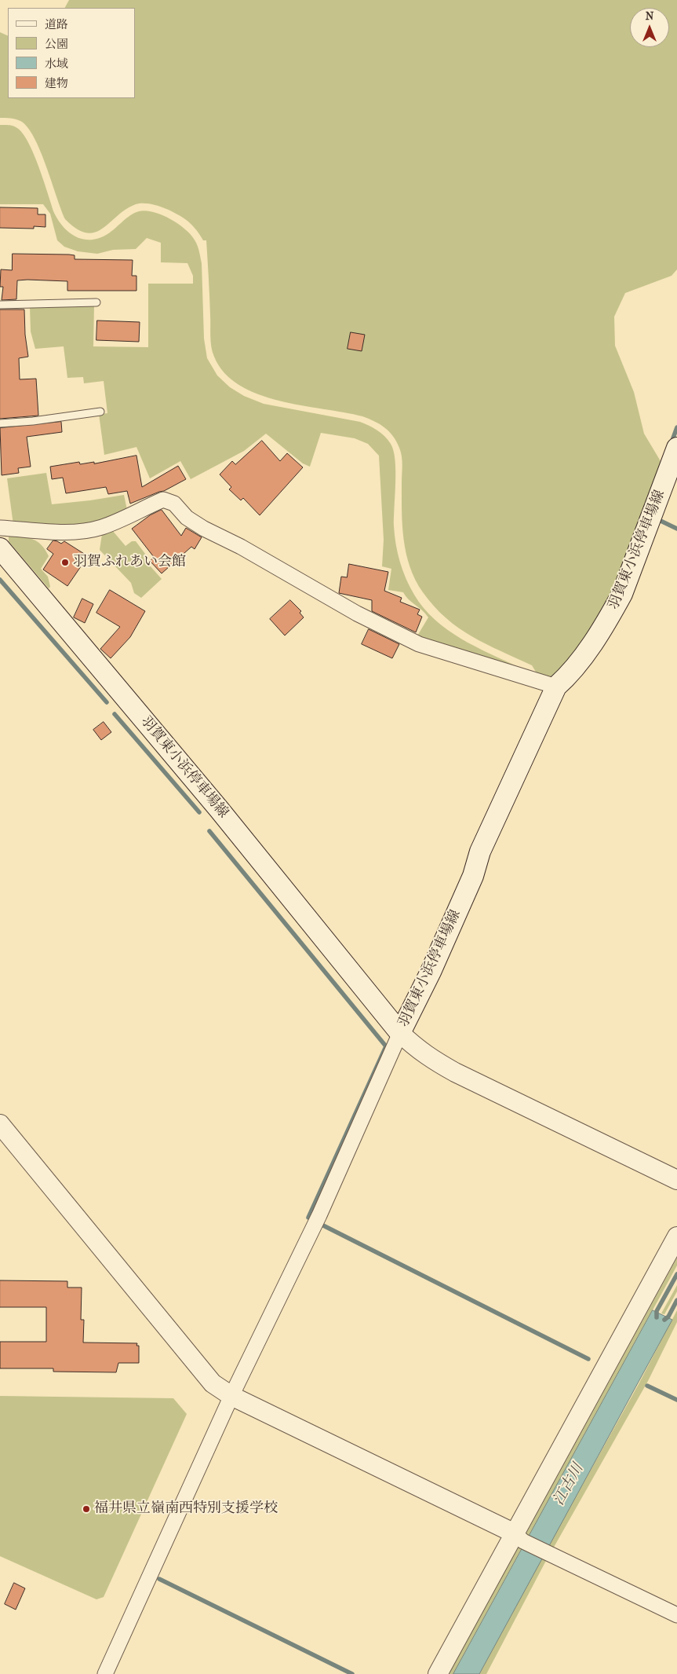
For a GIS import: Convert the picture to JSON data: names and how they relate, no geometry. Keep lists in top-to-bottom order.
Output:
{
  "streets": {
    "main road": ["羽賀東小浜停車場線"]
  },
  "water": ["江古川"],
  "places": ["羽賀ふれあい会館", "福井県立嶺南西特別支援学校"],
  "legend": [
    "道路",
    "公園",
    "水域",
    "建物"
  ],
  "north": "top"
}
